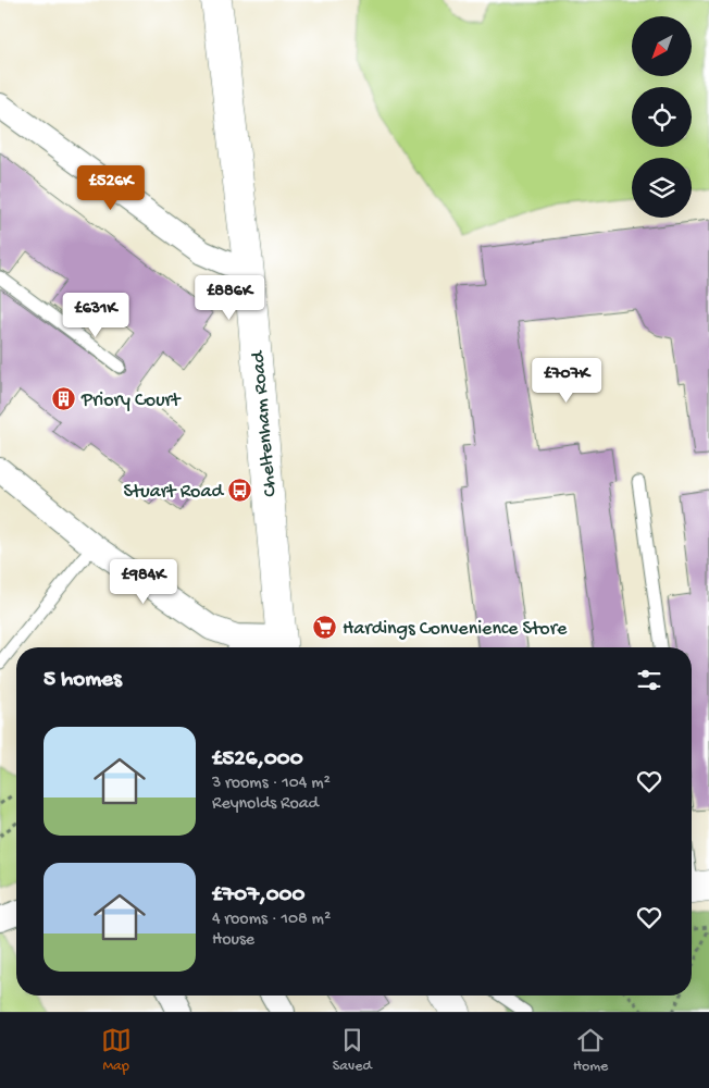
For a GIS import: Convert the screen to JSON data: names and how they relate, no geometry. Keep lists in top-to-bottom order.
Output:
{
  "streets": {
    "street": ["Cheltenham Road"]
  },
  "places": {
    "building": ["Priory Court"],
    "bus stop": ["Stuart Road"],
    "supermarket": ["Hardings Convenience Store"]
  },
  "north": "bottom left",
  "page": {
    "price": [
      "£526K",
      "£886K",
      "£631K",
      "£707K",
      "£984K"
    ],
    "heading": "5 homes",
    "list": [
      {
        "name": "£526,000",
        "note": "3 rooms · 104 m² · Reynolds Road"
      },
      {
        "name": "£707,000",
        "note": "4 rooms · 108 m² · House"
      }
    ],
    "tabs": ["Map", "Saved", "Home"]
  }
}
